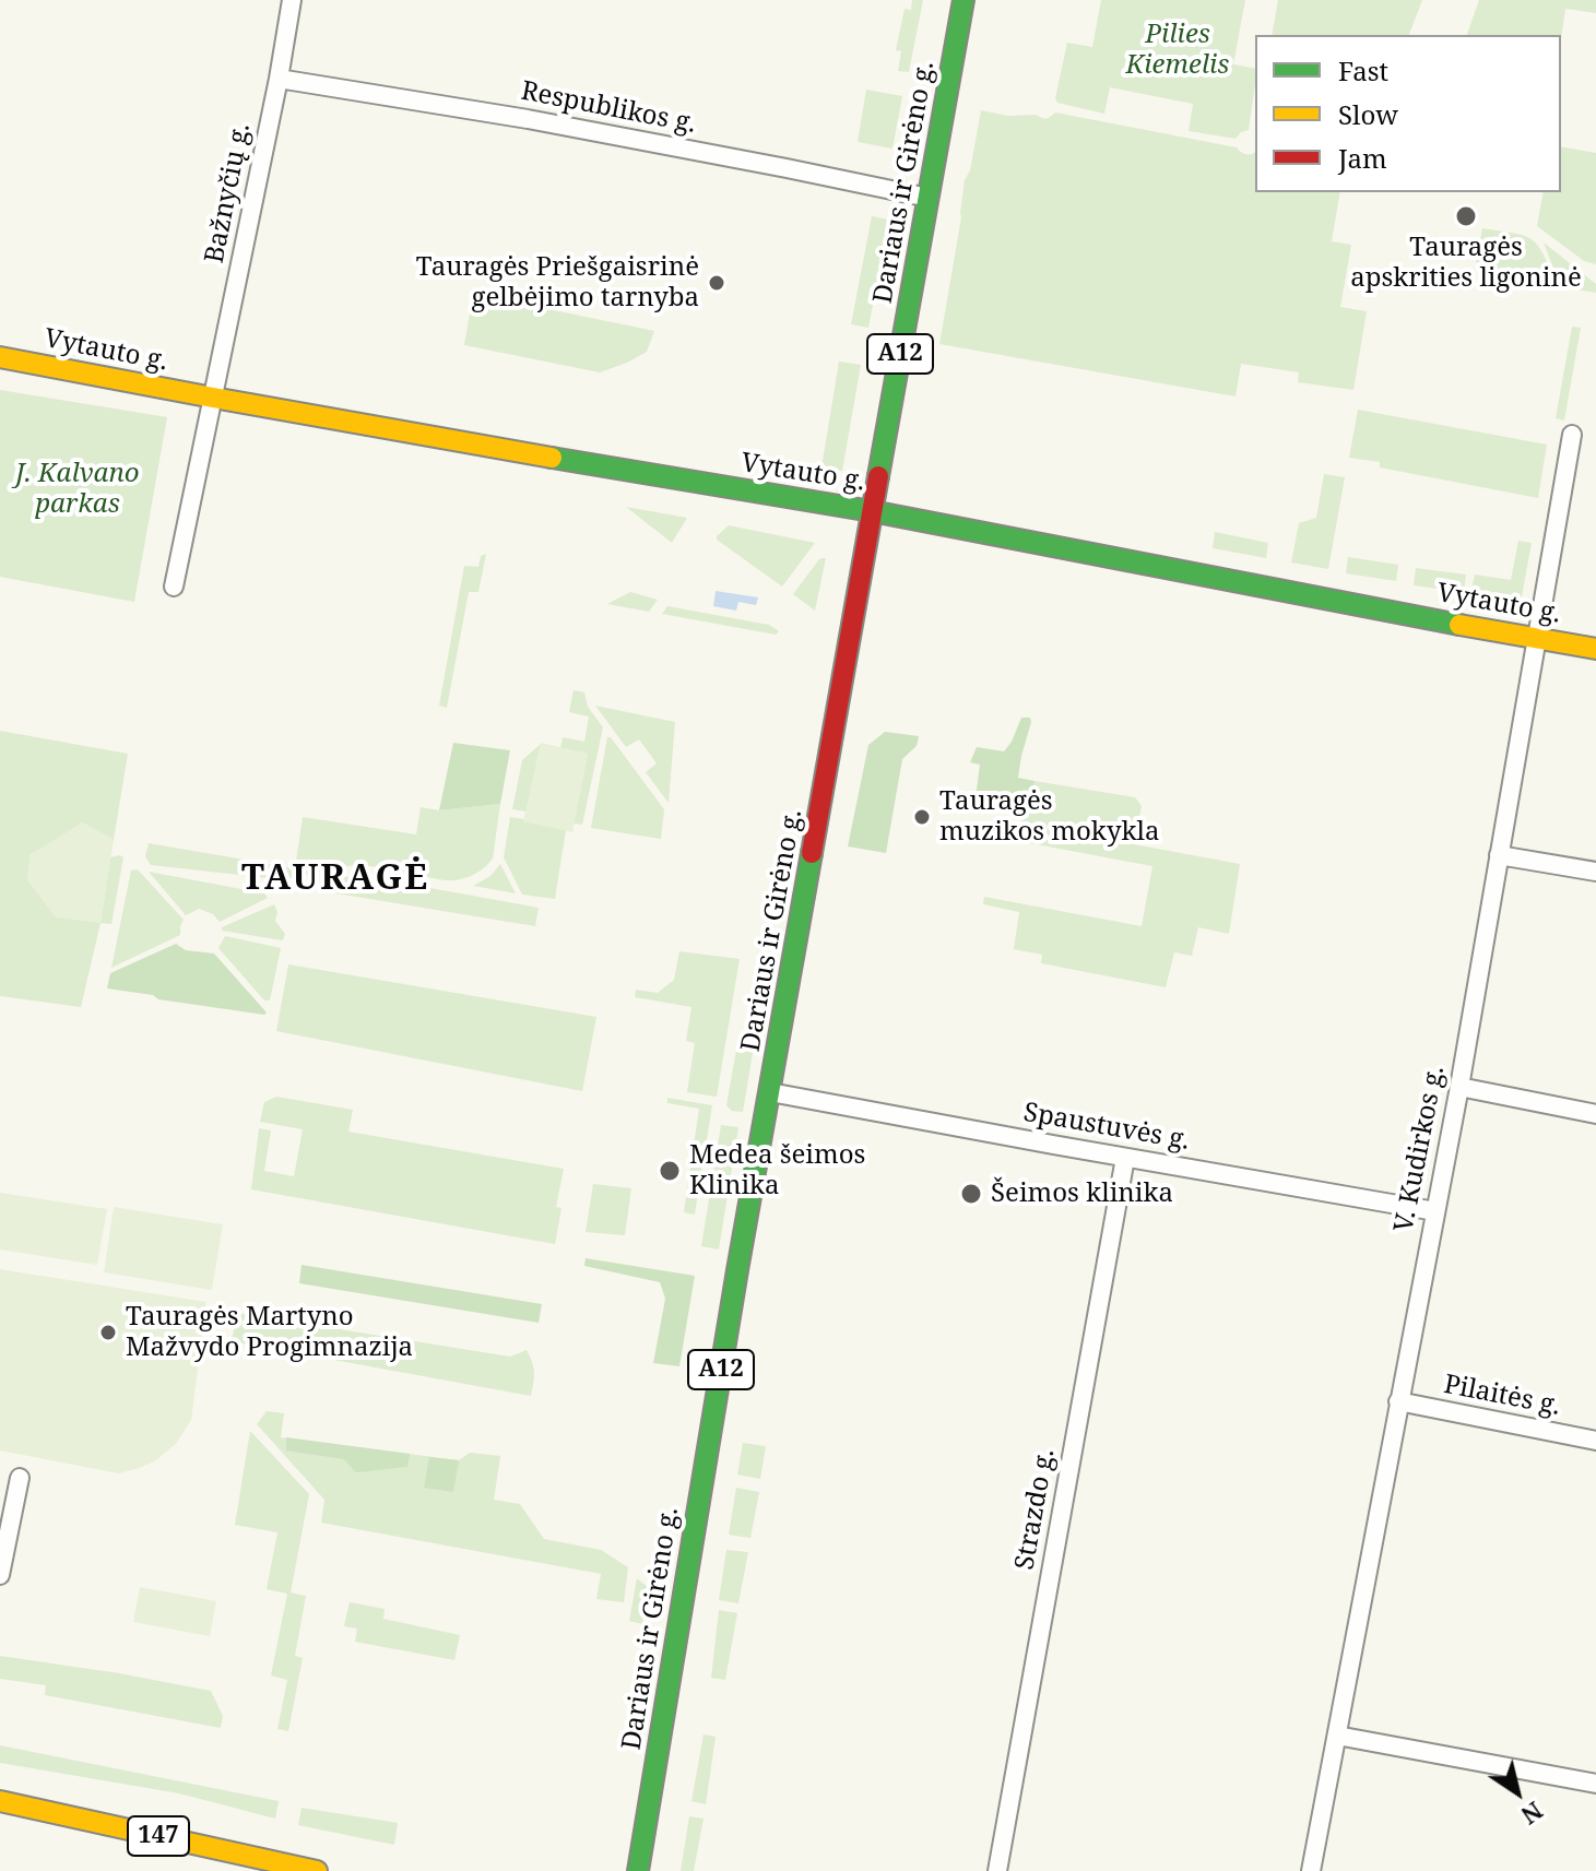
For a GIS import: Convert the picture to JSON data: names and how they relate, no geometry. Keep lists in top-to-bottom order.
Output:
{
  "streets": {
    "main road": [
      "Dariaus ir Girėno g.",
      "Vytauto g.",
      "A12",
      "147"
    ],
    "street": [
      "Respublikos g.",
      "Bažnyčių g.",
      "Spaustuvės g.",
      "V. Kudirkos g.",
      "Pilaitės g.",
      "Strazdo g."
    ]
  },
  "crossings": [
    ["Respublikos g.", "Dariaus ir Girėno g."],
    ["Respublikos g.", "Bažnyčių g."],
    ["Dariaus ir Girėno g.", "Vytauto g."],
    ["Dariaus ir Girėno g.", "Spaustuvės g."],
    ["Bažnyčių g.", "Vytauto g."],
    ["Vytauto g.", "V. Kudirkos g."],
    ["Spaustuvės g.", "V. Kudirkos g."],
    ["Spaustuvės g.", "Strazdo g."],
    ["V. Kudirkos g.", "Pilaitės g."]
  ],
  "districts": ["TAURAGĖ"],
  "parks": ["Pilies Kiemelis", "J. Kalvano parkas"],
  "places": [
    "Tauragės apskrities ligoninė",
    "Tauragės Priešgaisrinė gelbėjimo tarnyba",
    "Tauragės muzikos mokykla",
    "Medea šeimos Klinika",
    "Šeimos klinika",
    "Tauragės Martyno Mažvydo Progimnazija"
  ],
  "legend": ["Fast", "Slow", "Jam"],
  "north": "bottom right"
}
